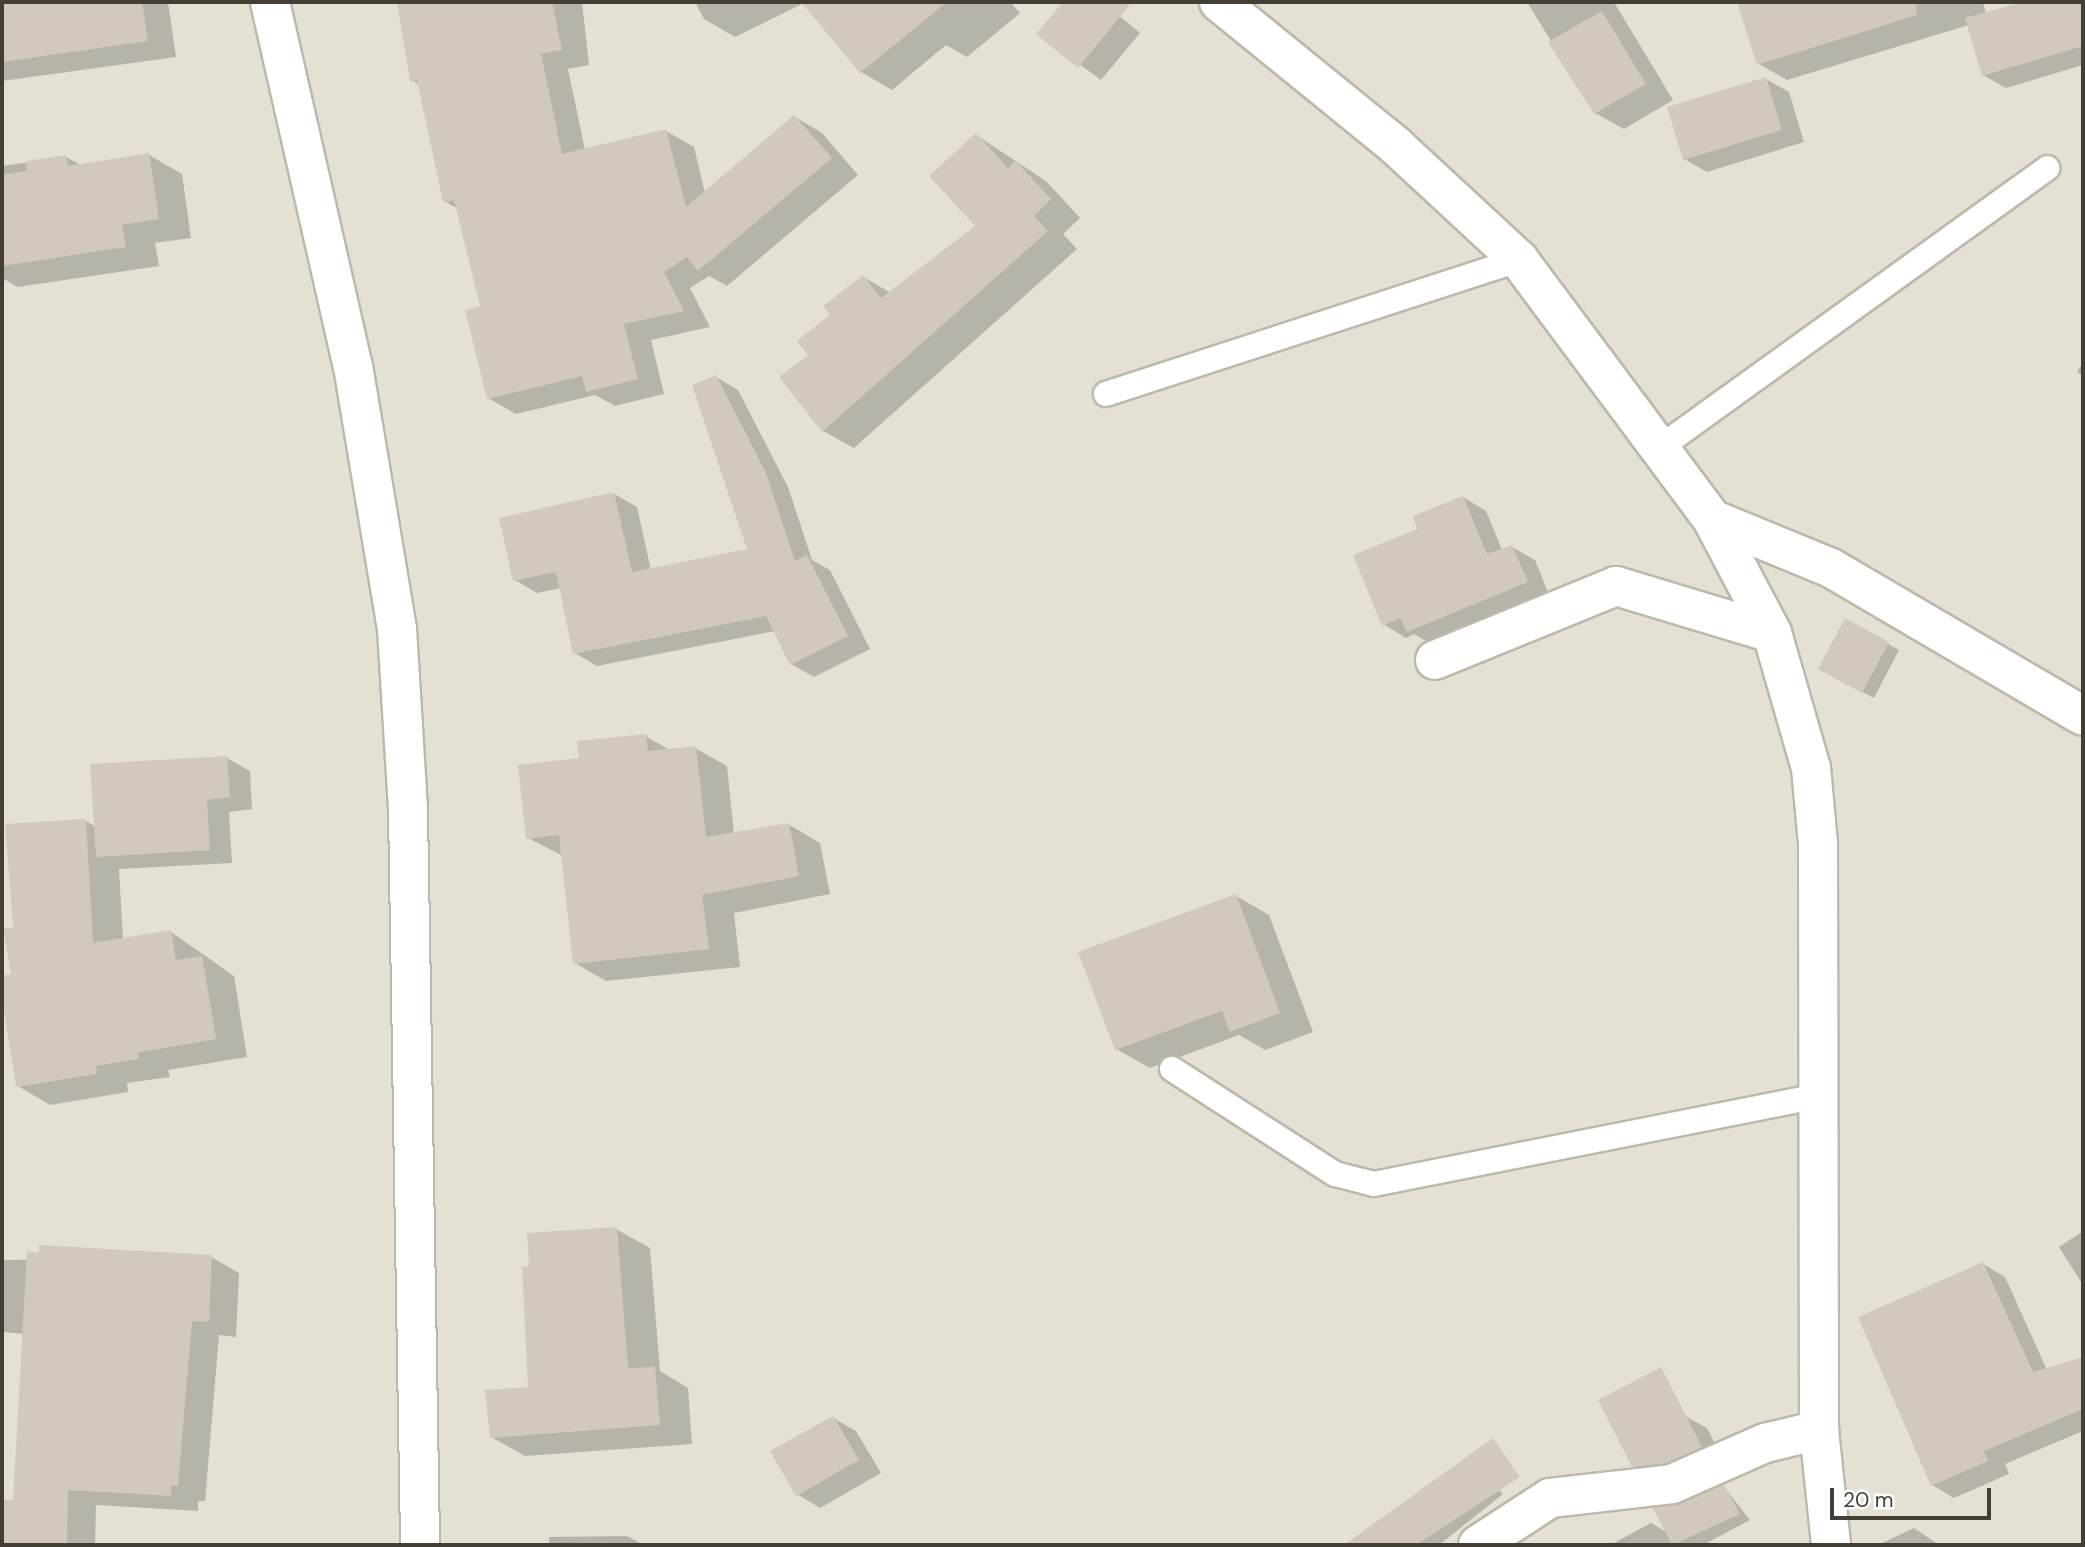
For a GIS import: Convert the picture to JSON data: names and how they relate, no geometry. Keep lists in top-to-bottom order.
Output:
{
  "scale_bar": "20 m"
}
